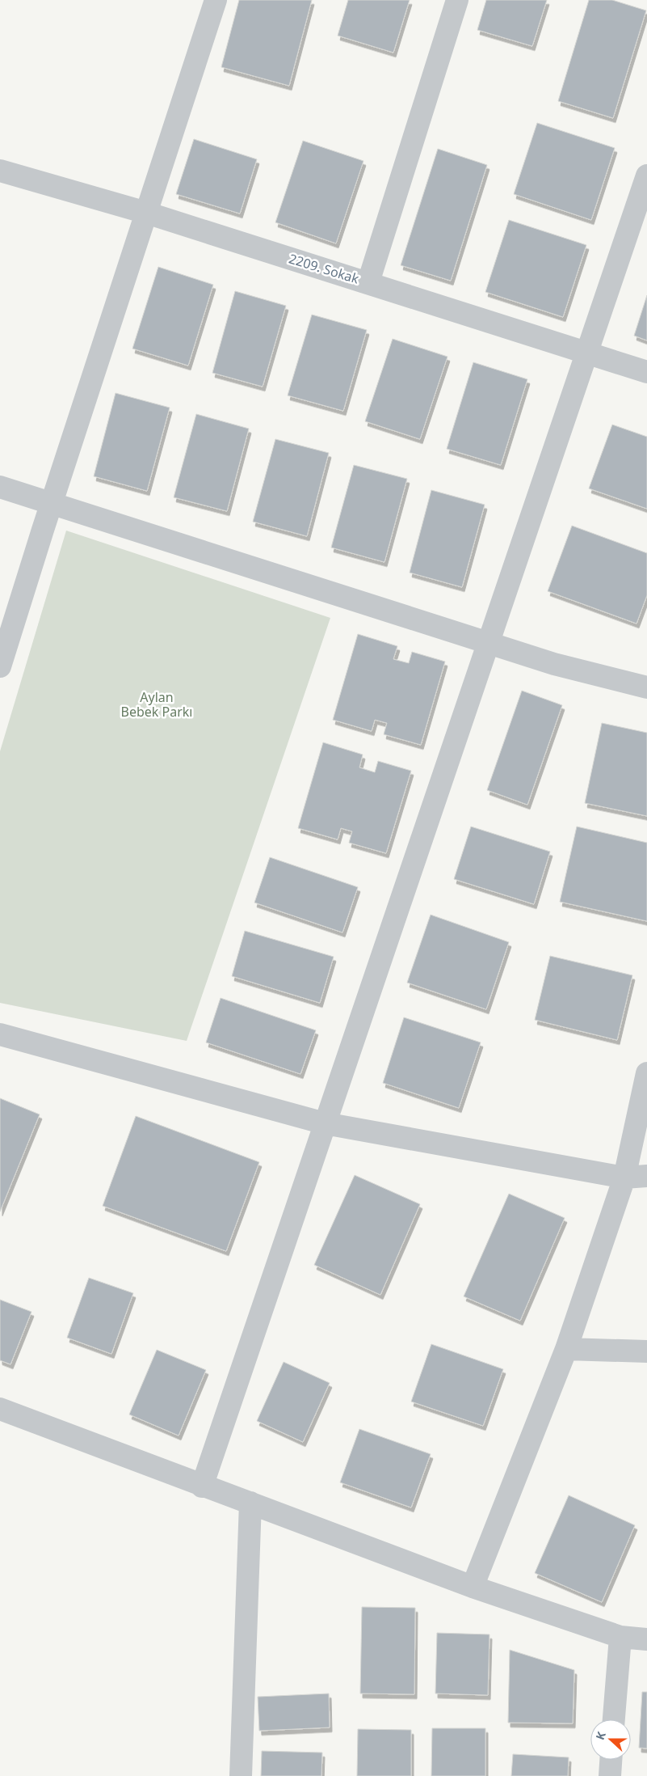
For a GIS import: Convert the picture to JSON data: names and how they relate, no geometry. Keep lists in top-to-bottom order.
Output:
{
  "streets": {
    "street": ["2209. Sokak"]
  },
  "parks": ["Aylan Bebek Parkı"],
  "north": "left"
}
